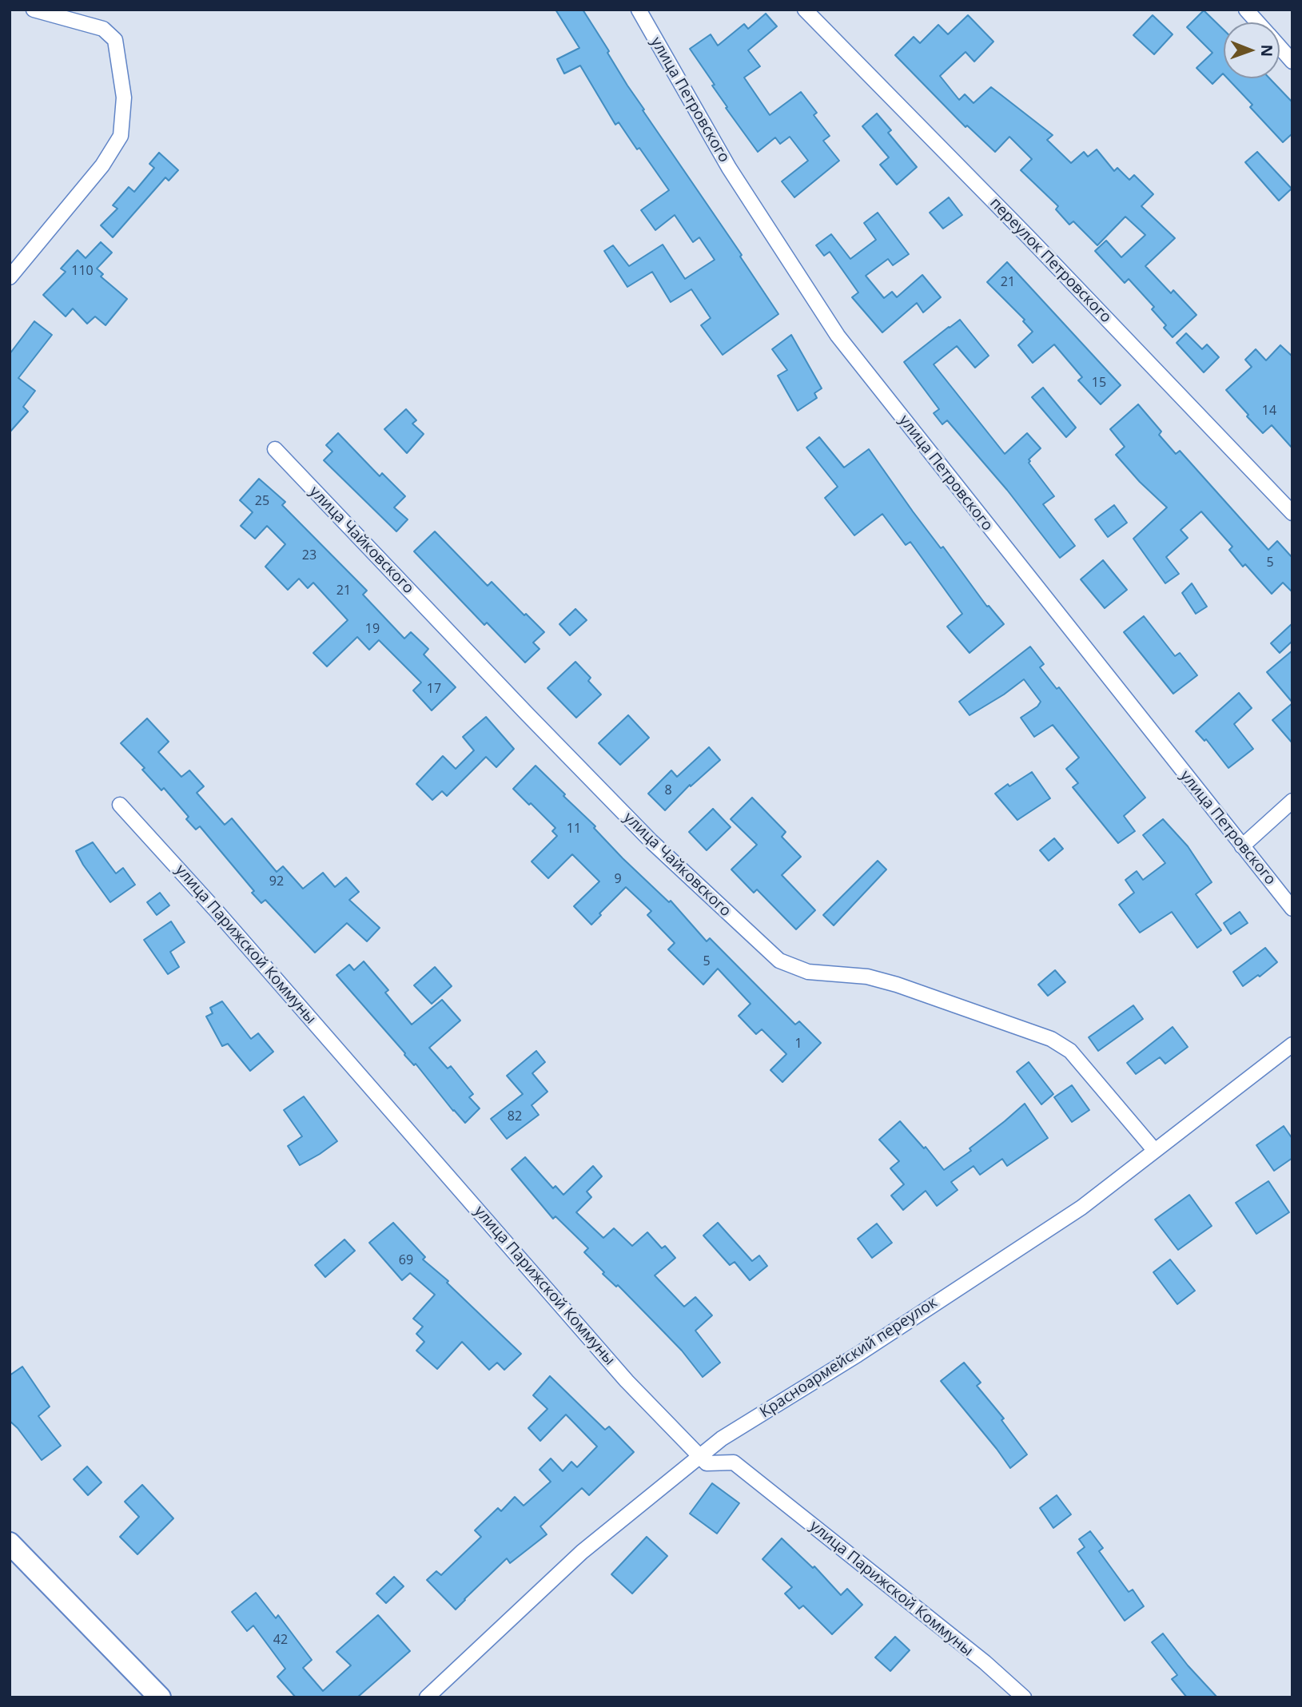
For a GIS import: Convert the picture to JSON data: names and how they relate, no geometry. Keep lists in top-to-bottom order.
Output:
{
  "streets": {
    "street": [
      "улица Петровского",
      "переулок Петровского",
      "улица Чайковского",
      "улица Парижской Коммуны",
      "Красноармейский переулок"
    ]
  },
  "crossings": [
    ["улица Чайковского", "Красноармейский переулок"],
    ["улица Парижской Коммуны", "Красноармейский переулок"]
  ],
  "house_numbers": [
    "110",
    "21",
    "15",
    "14",
    "25",
    "23",
    "5",
    "21",
    "19",
    "17",
    "8",
    "11",
    "9",
    "92",
    "5",
    "1",
    "82",
    "69",
    "42"
  ],
  "north": "right"
}
